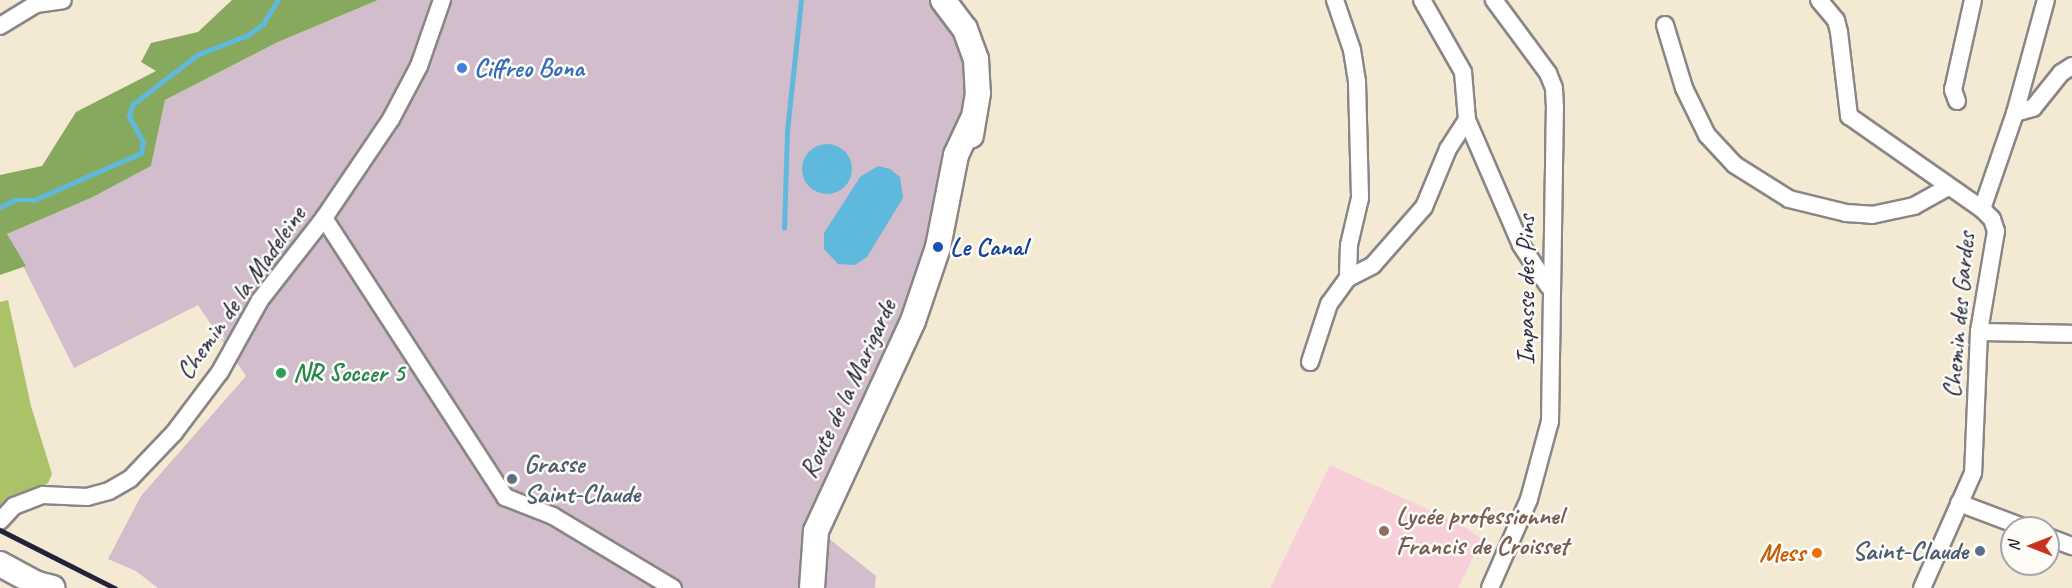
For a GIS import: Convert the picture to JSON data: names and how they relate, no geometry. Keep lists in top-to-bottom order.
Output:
{
  "streets": {
    "main road": ["Route de la Marigarde"],
    "street": ["Impasse des Pins", "Chemin de la Madeleine", "Chemin des Gardes"]
  },
  "places": [
    "Ciffreo Bona",
    "Le Canal",
    "NR Soccer 5",
    "Grasse Saint-Claude",
    "Lycée professionnel Francis de Croisset",
    "Saint-Claude",
    "Mess"
  ],
  "north": "left"
}
